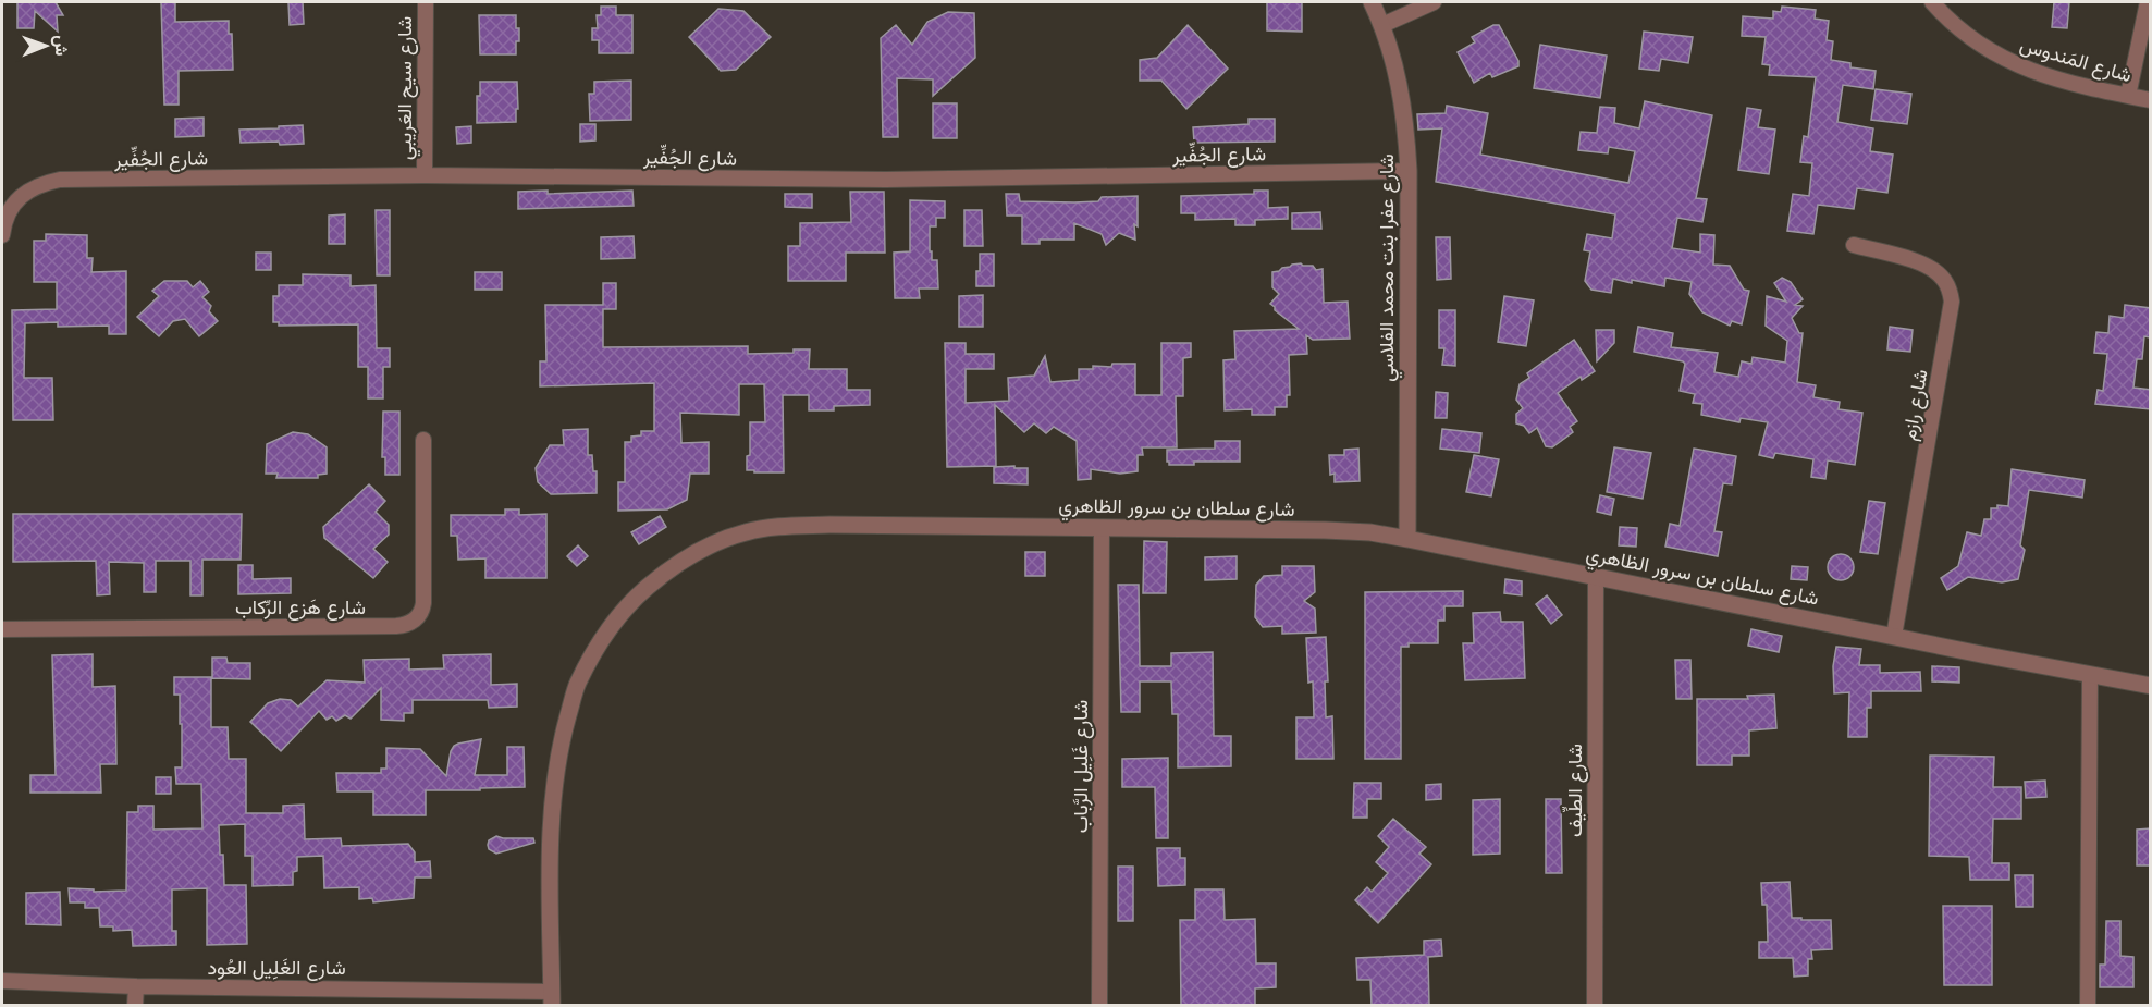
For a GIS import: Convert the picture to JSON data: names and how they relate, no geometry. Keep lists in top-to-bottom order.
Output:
{
  "streets": {
    "street": [
      "شارع المَندوس",
      "شارع سيح العَريبي",
      "شارع الجُفِّير",
      "شارع عفرا بنت محمد الفلاسي",
      "شارع رازم",
      "شارع سلطان بن سرور الظاهري",
      "شارع هَزع الرِّكاب",
      "شارع غَلِيل الرَّباب",
      "شارع الطِّيف",
      "شارع الغَلِيل العُود"
    ]
  },
  "crossings": [
    ["شارع سيح العَريبي", "شارع الجُفِّير"],
    ["شارع الجُفِّير", "شارع عفرا بنت محمد الفلاسي"],
    ["شارع عفرا بنت محمد الفلاسي", "شارع سلطان بن سرور الظاهري"],
    ["شارع رازم", "شارع سلطان بن سرور الظاهري"],
    ["شارع سلطان بن سرور الظاهري", "شارع غَلِيل الرَّباب"],
    ["شارع سلطان بن سرور الظاهري", "شارع الطِّيف"],
    ["شارع سلطان بن سرور الظاهري", "شارع الغَلِيل العُود"]
  ],
  "north": "right"
}
